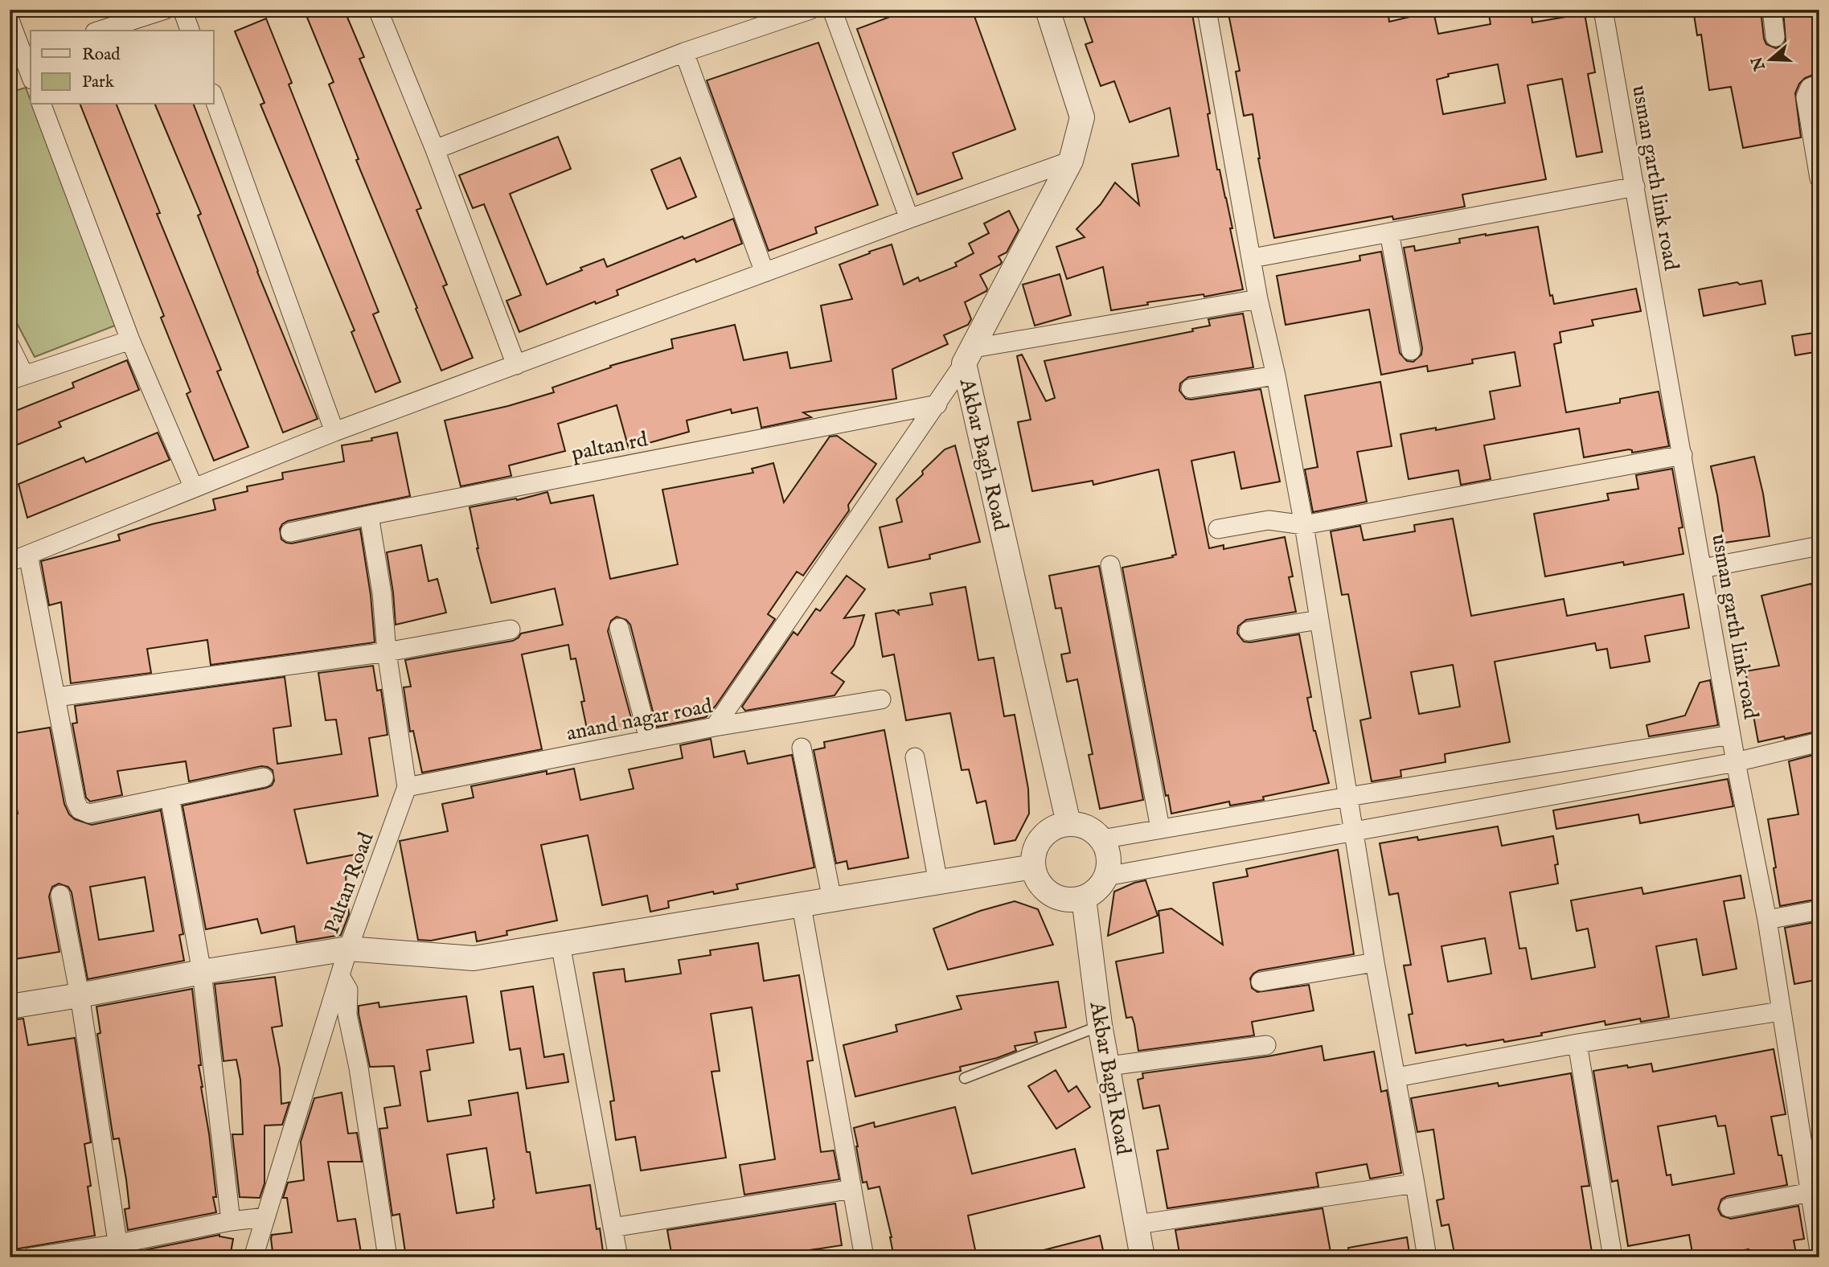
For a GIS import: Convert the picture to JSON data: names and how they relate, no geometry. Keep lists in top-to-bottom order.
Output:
{
  "streets": {
    "street": [
      "usman garth link road",
      "paltan rd",
      "Akbar Bagh Road",
      "anand nagar road",
      "Paltan Road"
    ]
  },
  "crossings": [
    ["paltan rd", "Paltan Road"],
    ["anand nagar road", "Paltan Road"]
  ],
  "legend": ["Road", "Park"],
  "north": "left"
}
